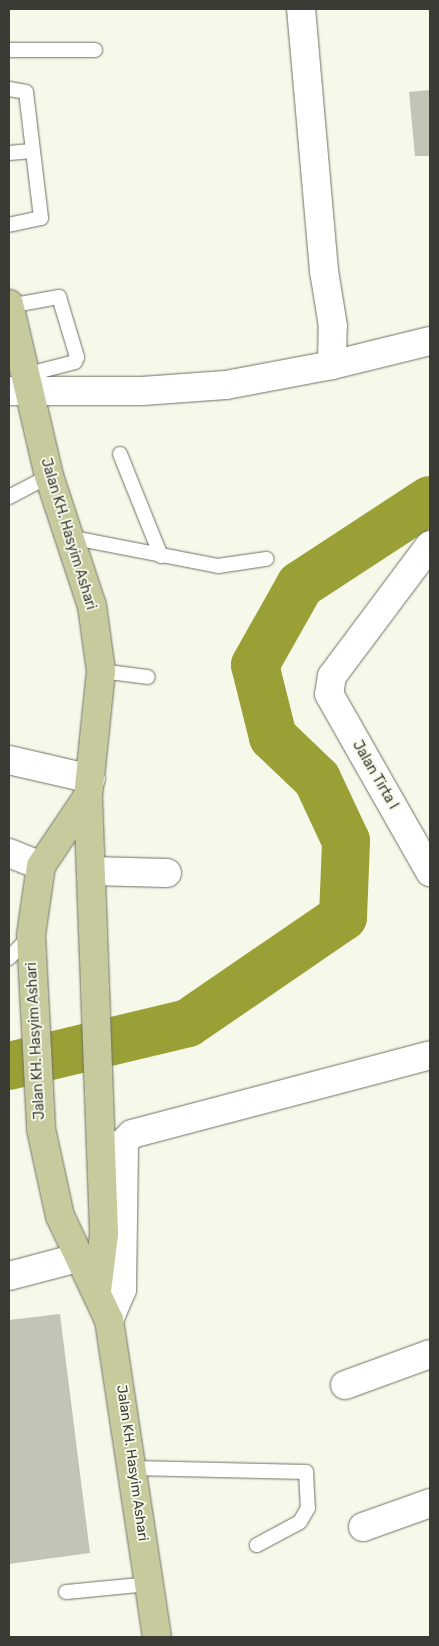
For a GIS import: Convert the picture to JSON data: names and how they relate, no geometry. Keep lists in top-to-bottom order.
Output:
{
  "streets": {
    "main road": ["Jalan KH. Hasyim Ashari"],
    "street": ["Jalan Tirta I"]
  }
}
